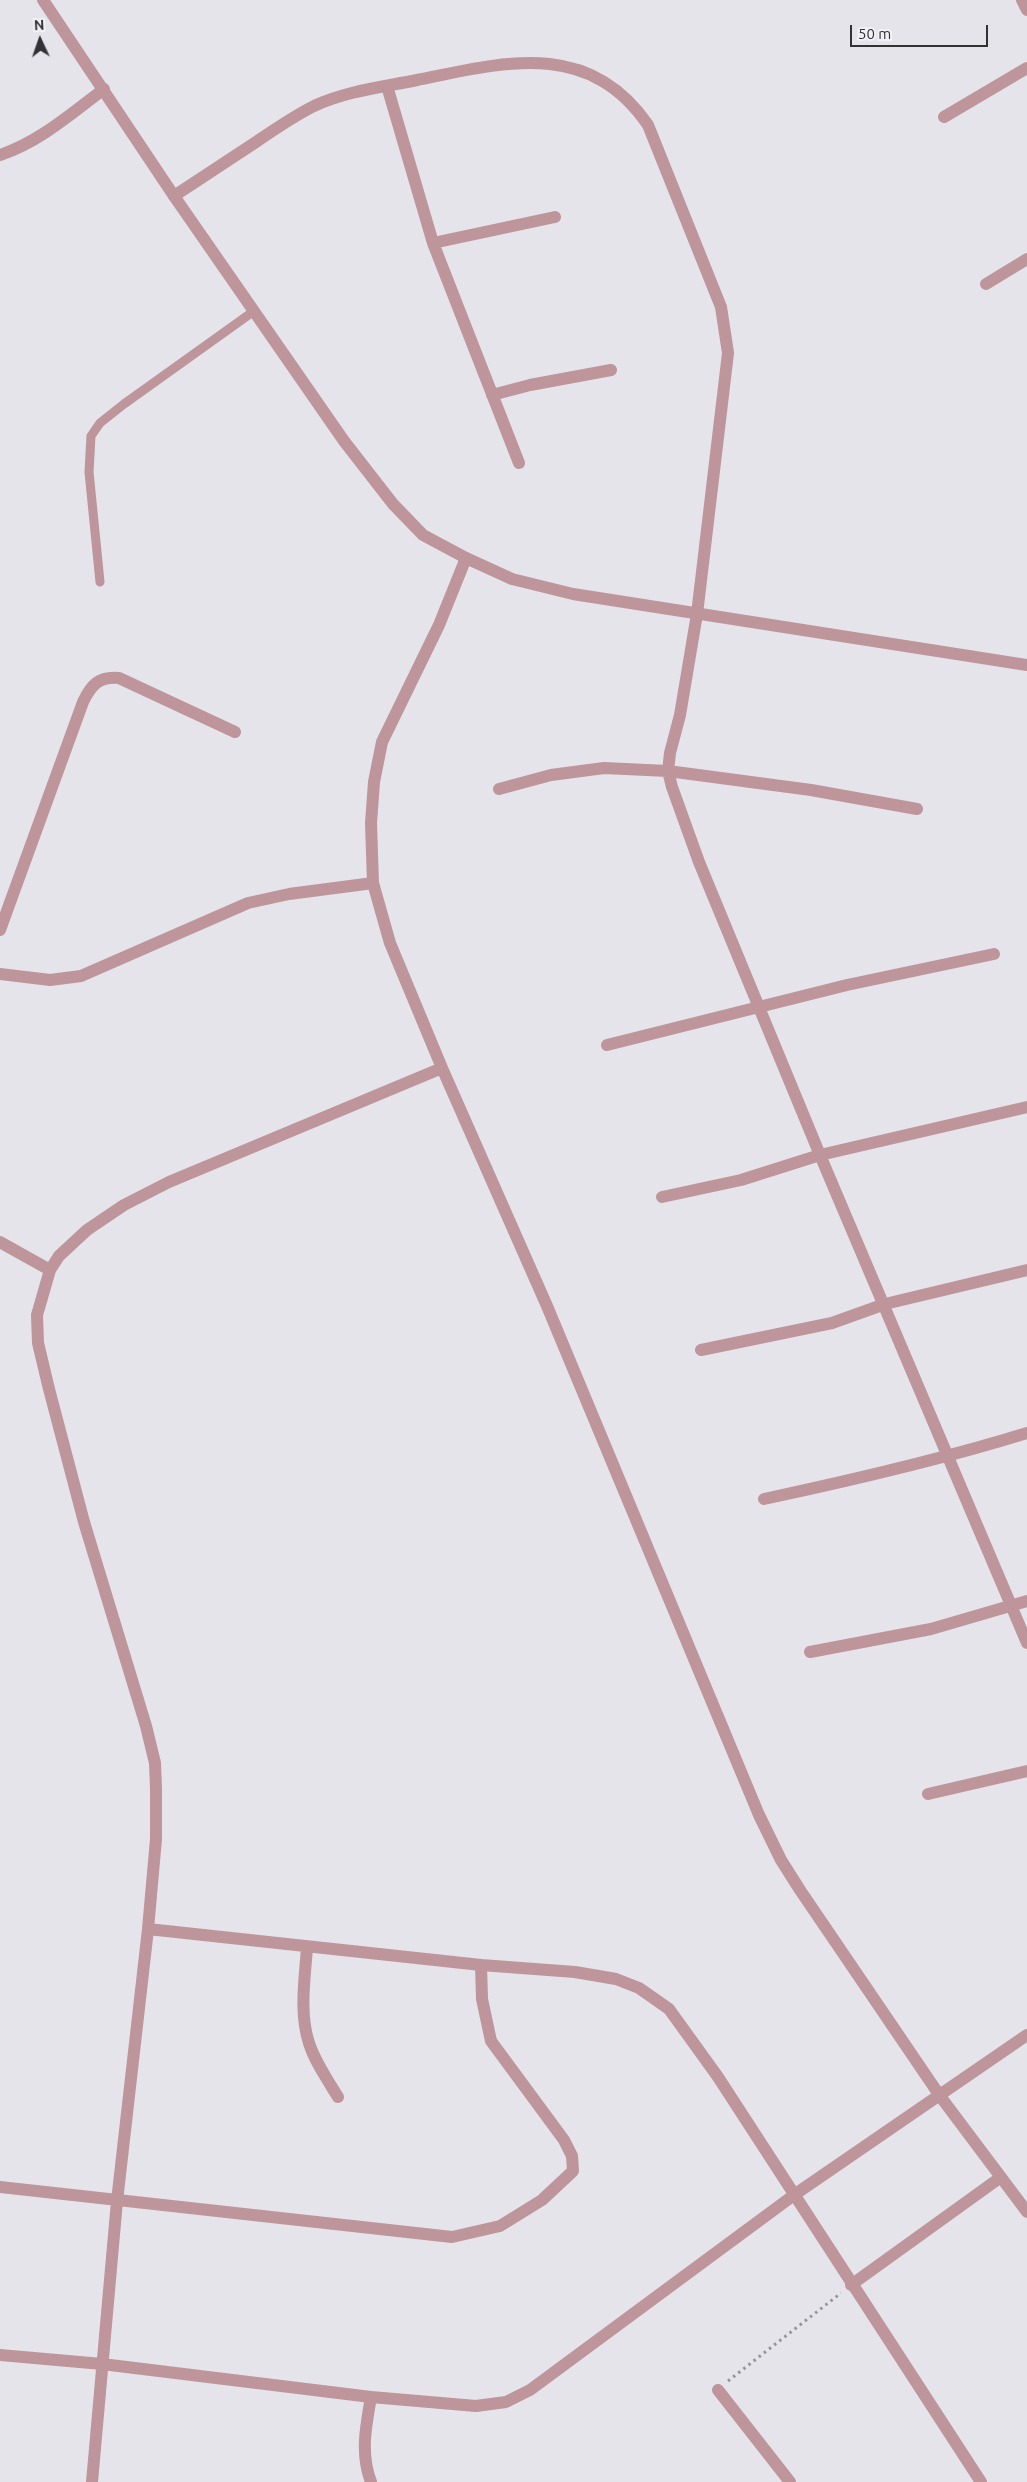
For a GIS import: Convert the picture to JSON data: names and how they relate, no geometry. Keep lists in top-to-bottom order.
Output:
{
  "scale_bar": "50 m",
  "north": "top"
}
